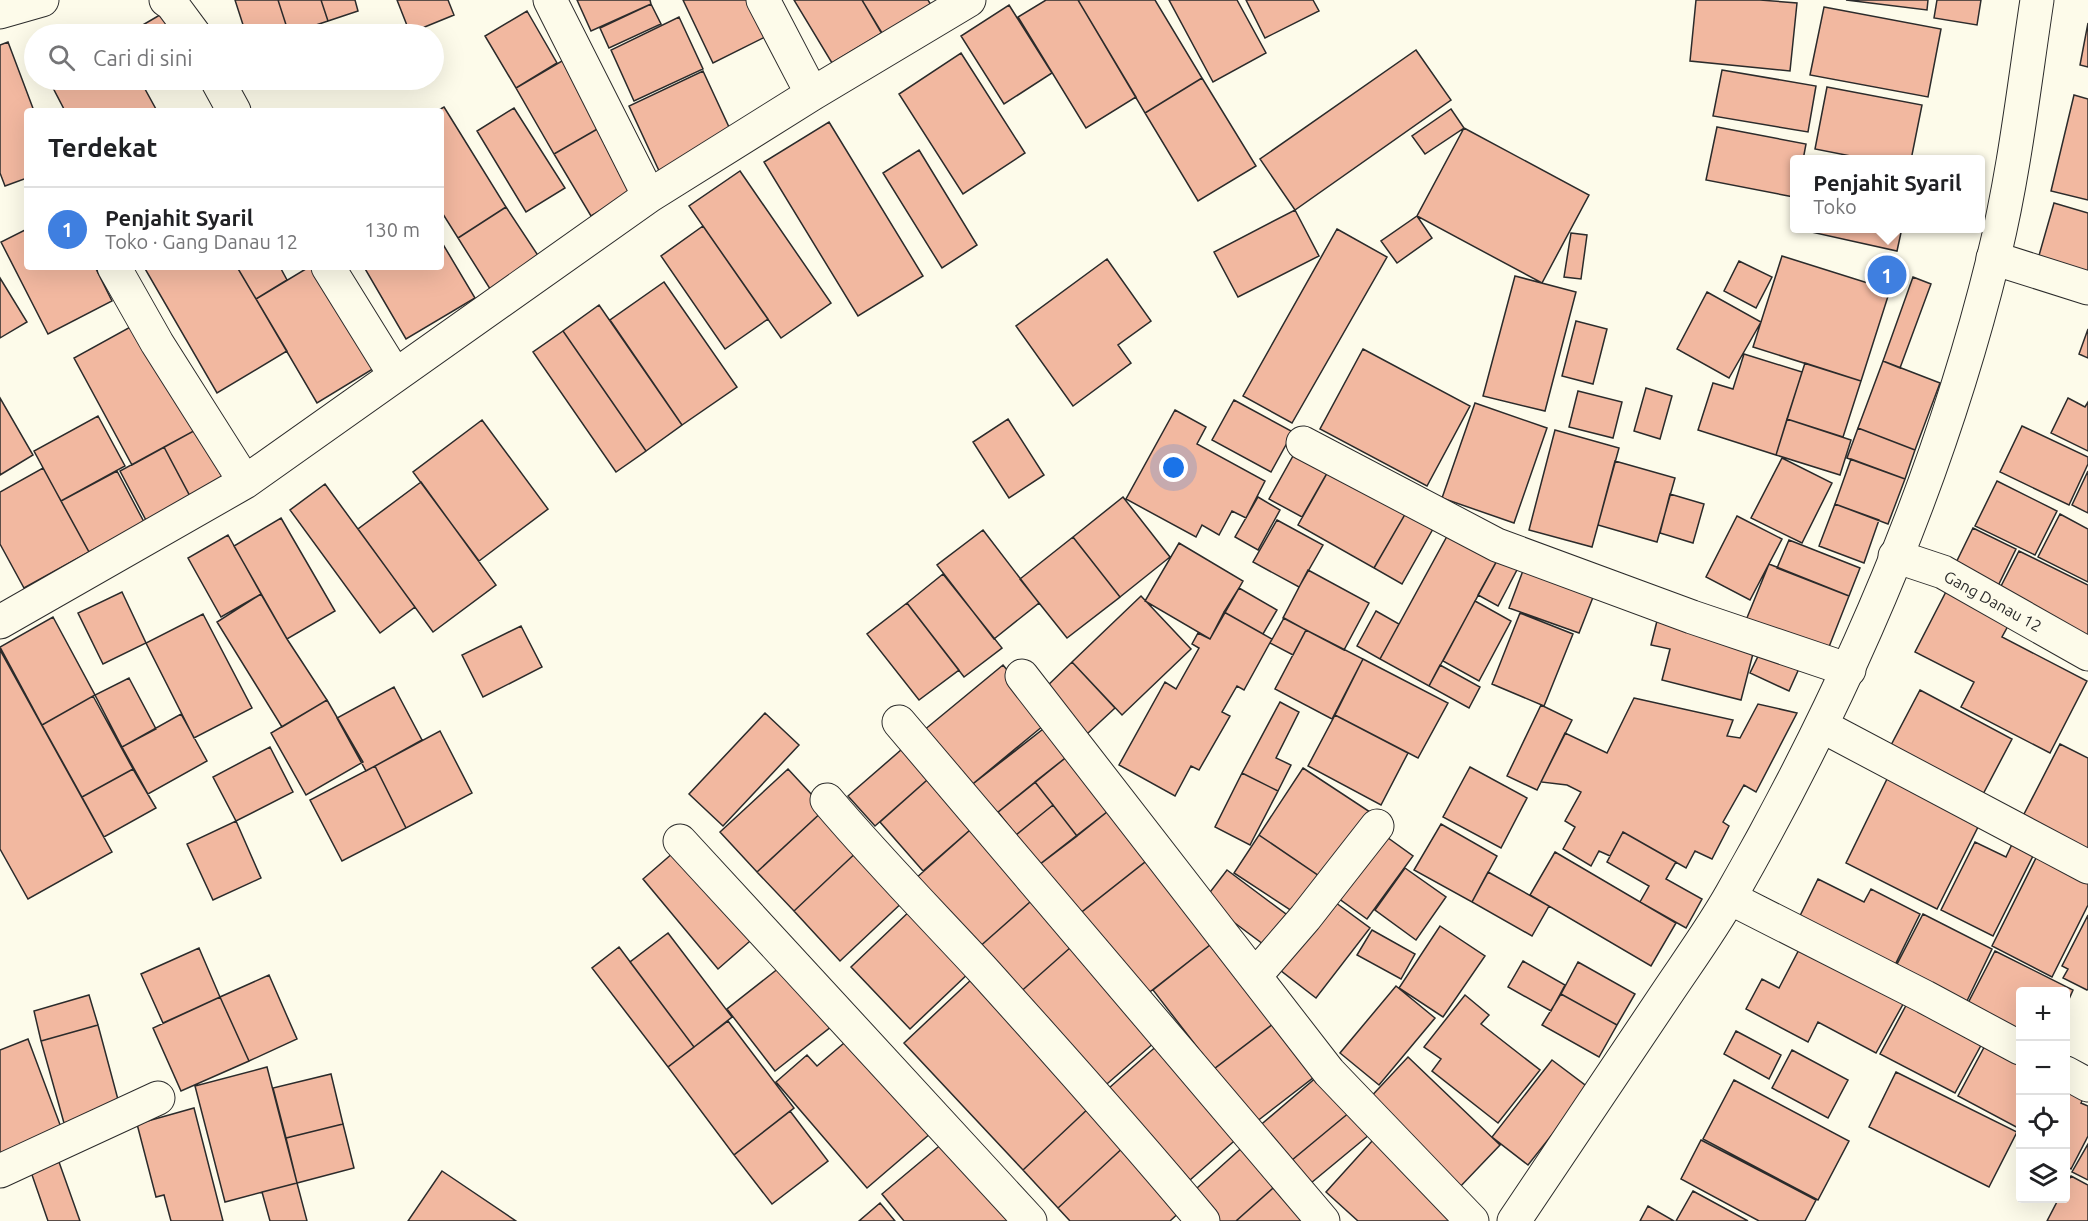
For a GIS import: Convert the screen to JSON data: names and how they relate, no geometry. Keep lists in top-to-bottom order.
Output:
{
  "streets": {
    "street": ["Gang Danau 12"]
  },
  "page": {
    "search": "Cari di sini",
    "heading": "Terdekat",
    "popup": ["Penjahit Syaril", "Toko"],
    "list": [
      {
        "mark": "1",
        "name": "Penjahit Syaril",
        "note": "Toko · Gang Danau 12",
        "value": "130 m"
      }
    ],
    "pins": "1",
    "map_buttons": ["+", "−"]
  }
}
